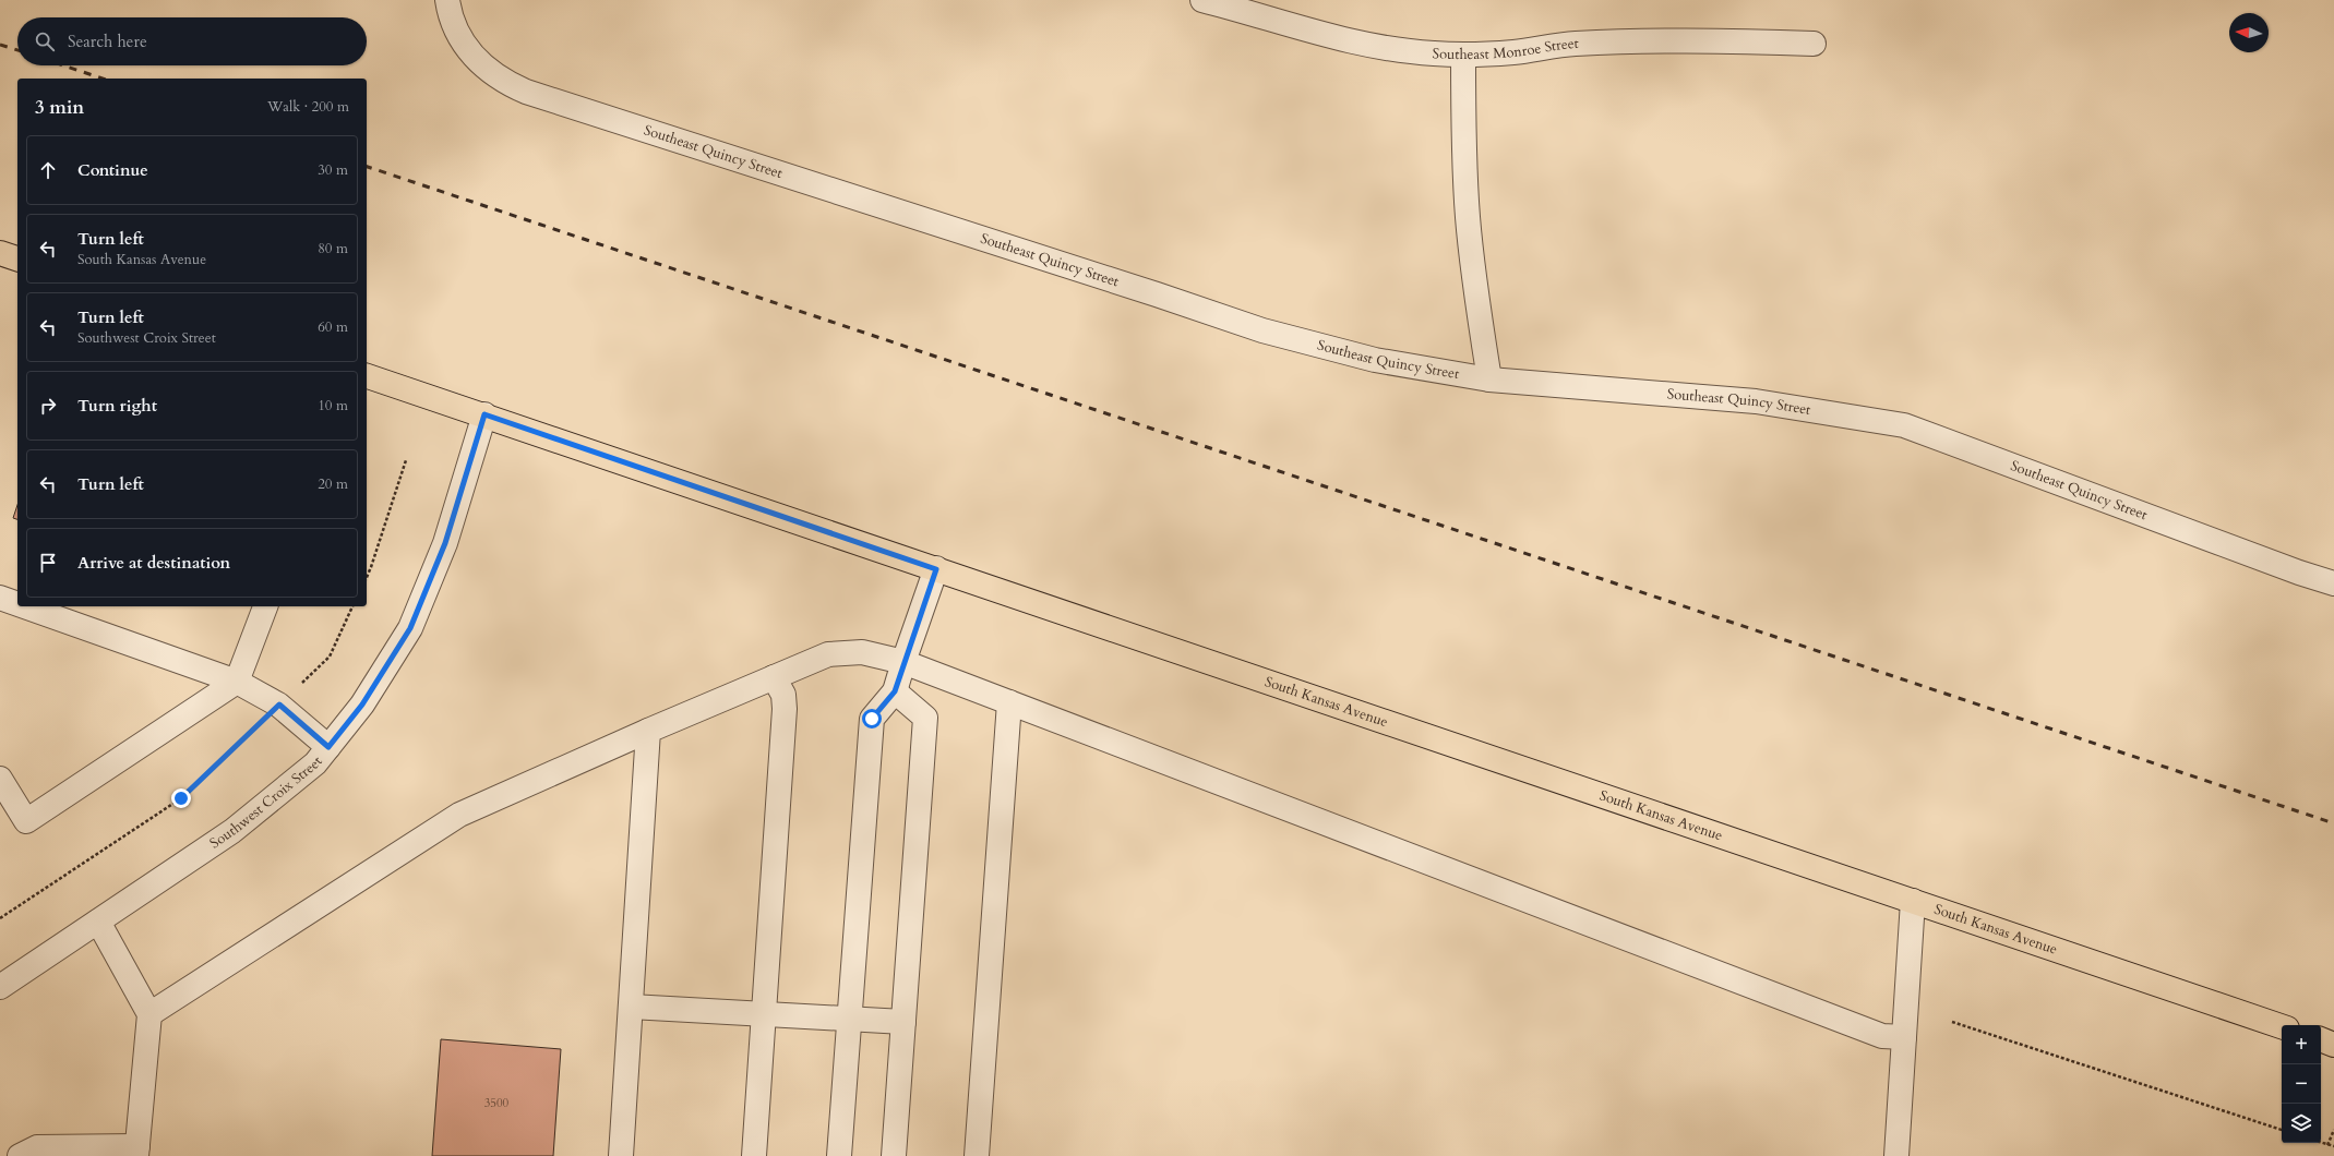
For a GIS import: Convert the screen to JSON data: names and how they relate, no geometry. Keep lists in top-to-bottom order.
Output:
{
  "streets": {
    "main road": ["South Kansas Avenue"],
    "street": ["Southeast Monroe Street", "Southeast Quincy Street", "Southwest Croix Street"]
  },
  "crossings": [
    ["South Kansas Avenue", "Southwest Croix Street"]
  ],
  "house_numbers": ["3500"],
  "north": "left",
  "page": {
    "search": "Search here",
    "heading": ["3 min", "Walk · 200 m"],
    "list": [
      ["Continue", "30 m"],
      ["Turn left", "South Kansas Avenue", "80 m"],
      ["Turn left", "Southwest Croix Street", "60 m"],
      ["Turn right", "10 m"],
      ["Turn left", "20 m"],
      "Arrive at destination"
    ],
    "map_buttons": ["+", "−"]
  }
}
